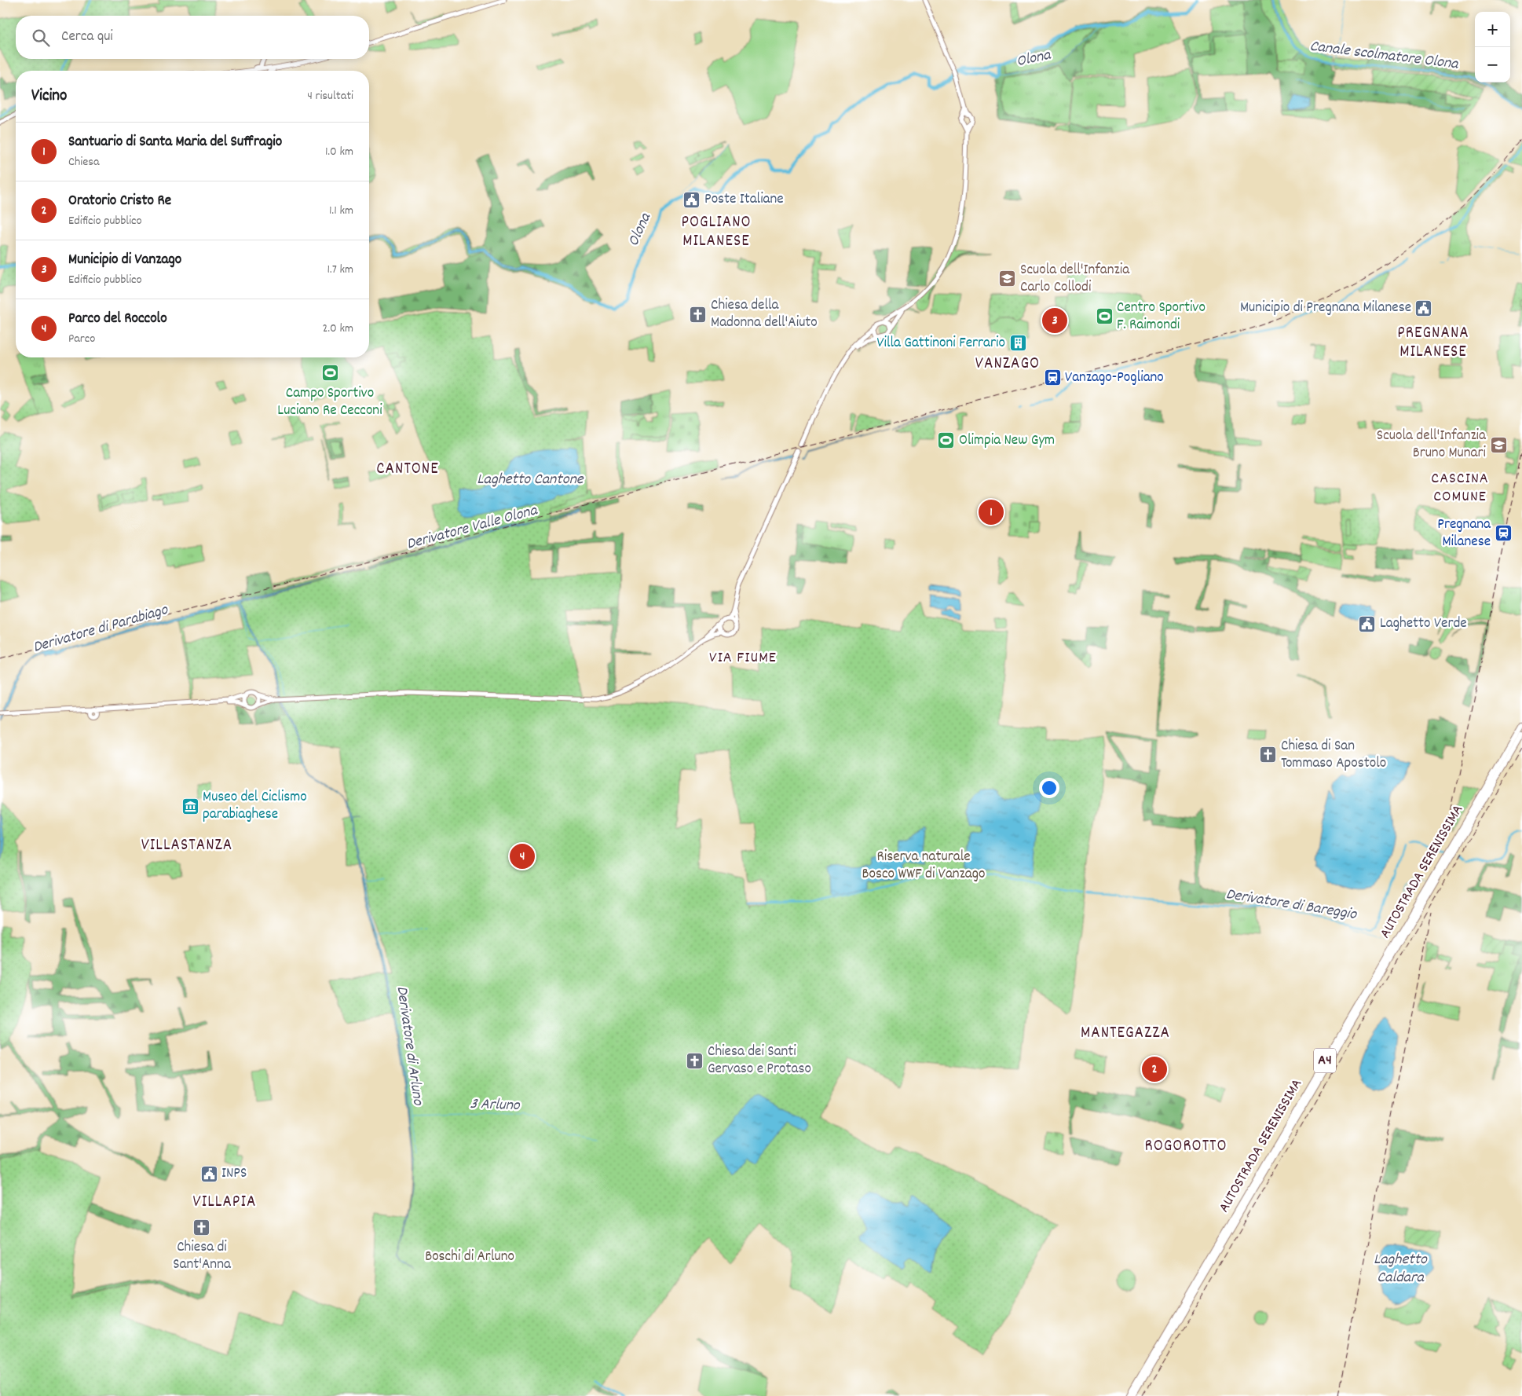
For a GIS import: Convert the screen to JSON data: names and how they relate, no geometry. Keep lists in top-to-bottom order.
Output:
{
  "streets": {
    "highway": ["AUTOSTRADA SERENISSIMA", "A4"]
  },
  "districts": [
    "POGLIANO MILANESE",
    "PREGNANA MILANESE",
    "VANZAGO",
    "CANTONE",
    "CASCINA COMUNE",
    "VIA FIUME",
    "VILLASTANZA",
    "MANTEGAZZA",
    "ROGOROTTO",
    "VILLAPIA"
  ],
  "water": [
    "Canale scolmatore Olona",
    "Olona",
    "Laghetto Cantone",
    "Derivatore Valle Olona",
    "Derivatore di Parabiago",
    "Derivatore di Bareggio",
    "Derivatore di Arluno",
    "3 Arluno",
    "Laghetto Caldara"
  ],
  "parks": ["Riserva naturale Bosco WWF di Vanzago", "Boschi di Arluno"],
  "places": {
    "public building": [
      "Poste Italiane",
      "Municipio di Pregnana Milanese",
      "Laghetto Verde",
      "INPS"
    ],
    "school or university": ["Scuola dell'Infanzia Carlo Collodi", "Scuola dell'Infanzia Bruno Munari"],
    "church": [
      "Chiesa della Madonna dell'Aiuto",
      "Chiesa di San Tommaso Apostolo",
      "Chiesa dei Santi Gervaso e Protaso",
      "Chiesa di Sant'Anna"
    ],
    "sports": ["Centro Sportivo F. Raimondi", "Campo Sportivo Luciano Re Cecconi", "Olimpia New Gym"],
    "building": ["Villa Gattinoni Ferrario"],
    "station": ["Vanzago-Pogliano", "Pregnana Milanese"],
    "museum": ["Museo del Ciclismo parabiaghese"]
  },
  "page": {
    "map_buttons": ["+", "−"],
    "search": "Cerca qui",
    "heading": ["Vicino", "4 risultati"],
    "list": [
      {
        "mark": "1",
        "name": "Santuario di Santa Maria del Suffragio",
        "note": "Chiesa",
        "value": "1.0 km"
      },
      {
        "mark": "2",
        "name": "Oratorio Cristo Re",
        "note": "Edificio pubblico",
        "value": "1.1 km"
      },
      {
        "mark": "3",
        "name": "Municipio di Vanzago",
        "note": "Edificio pubblico",
        "value": "1.7 km"
      },
      {
        "mark": "4",
        "name": "Parco del Roccolo",
        "note": "Parco",
        "value": "2.0 km"
      }
    ],
    "pins": [
      "3",
      "1",
      "4",
      "2"
    ]
  }
}
